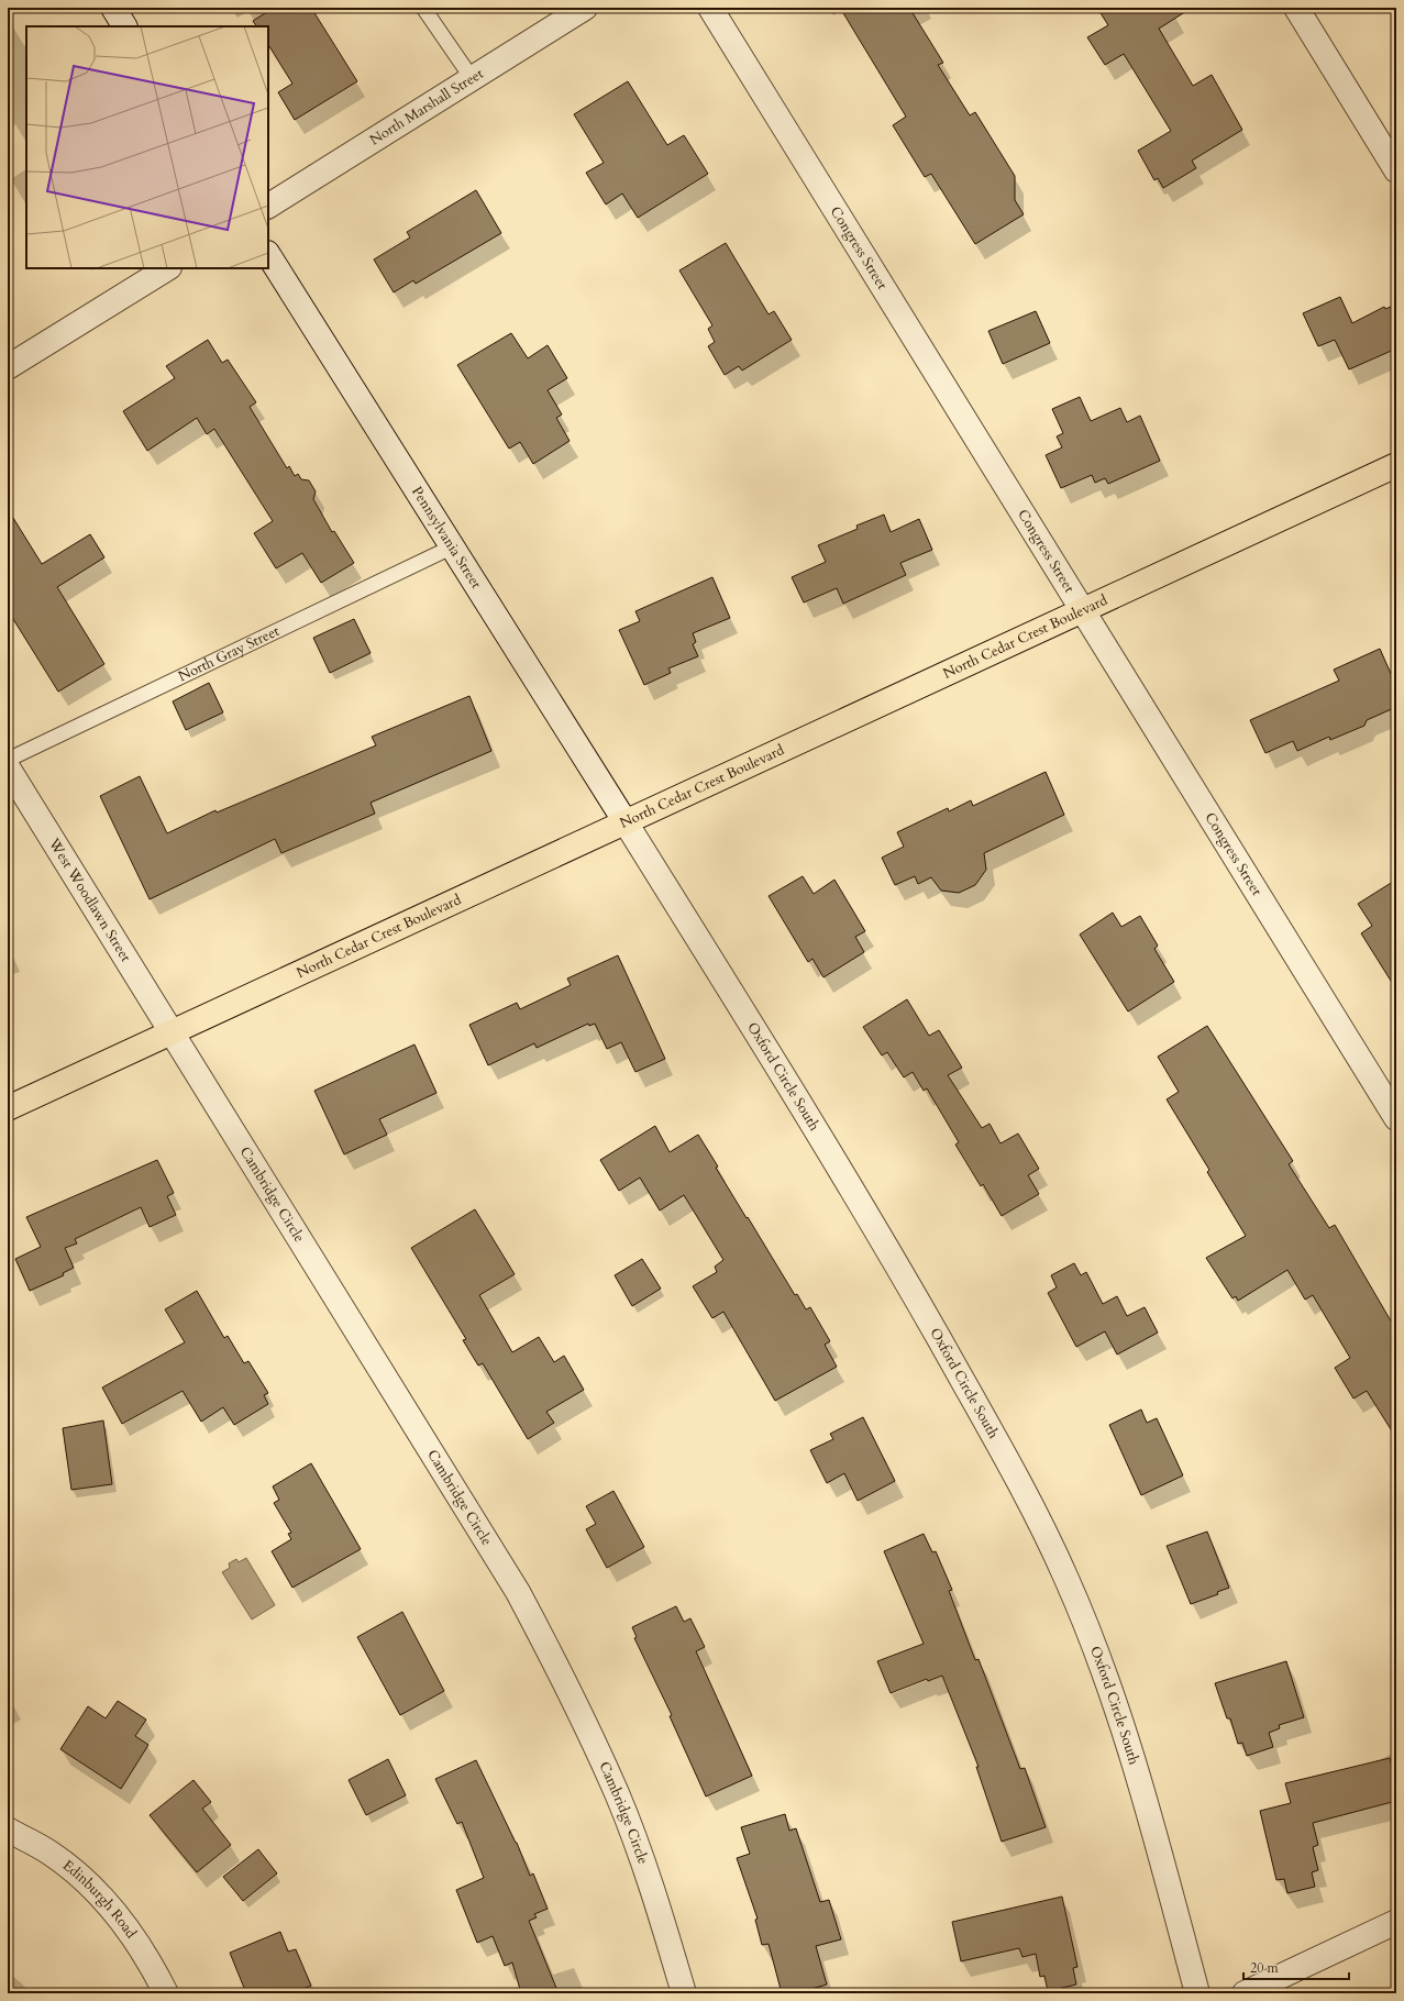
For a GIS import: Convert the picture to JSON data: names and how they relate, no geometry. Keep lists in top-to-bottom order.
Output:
{
  "streets": {
    "main road": ["North Cedar Crest Boulevard"],
    "street": [
      "North Marshall Street",
      "Congress Street",
      "Pennsylvania Street",
      "West Woodlawn Street",
      "Oxford Circle South",
      "Cambridge Circle",
      "Edinburgh Road"
    ],
    "lane": ["North Gray Street"]
  },
  "crossings": [
    ["Congress Street", "North Cedar Crest Boulevard"],
    ["Pennsylvania Street", "North Cedar Crest Boulevard"],
    ["Pennsylvania Street", "North Gray Street"],
    ["Pennsylvania Street", "Oxford Circle South"],
    ["North Cedar Crest Boulevard", "West Woodlawn Street"],
    ["North Cedar Crest Boulevard", "Oxford Circle South"],
    ["North Cedar Crest Boulevard", "Cambridge Circle"],
    ["West Woodlawn Street", "Cambridge Circle"]
  ],
  "scale_bar": "20 m"
}
